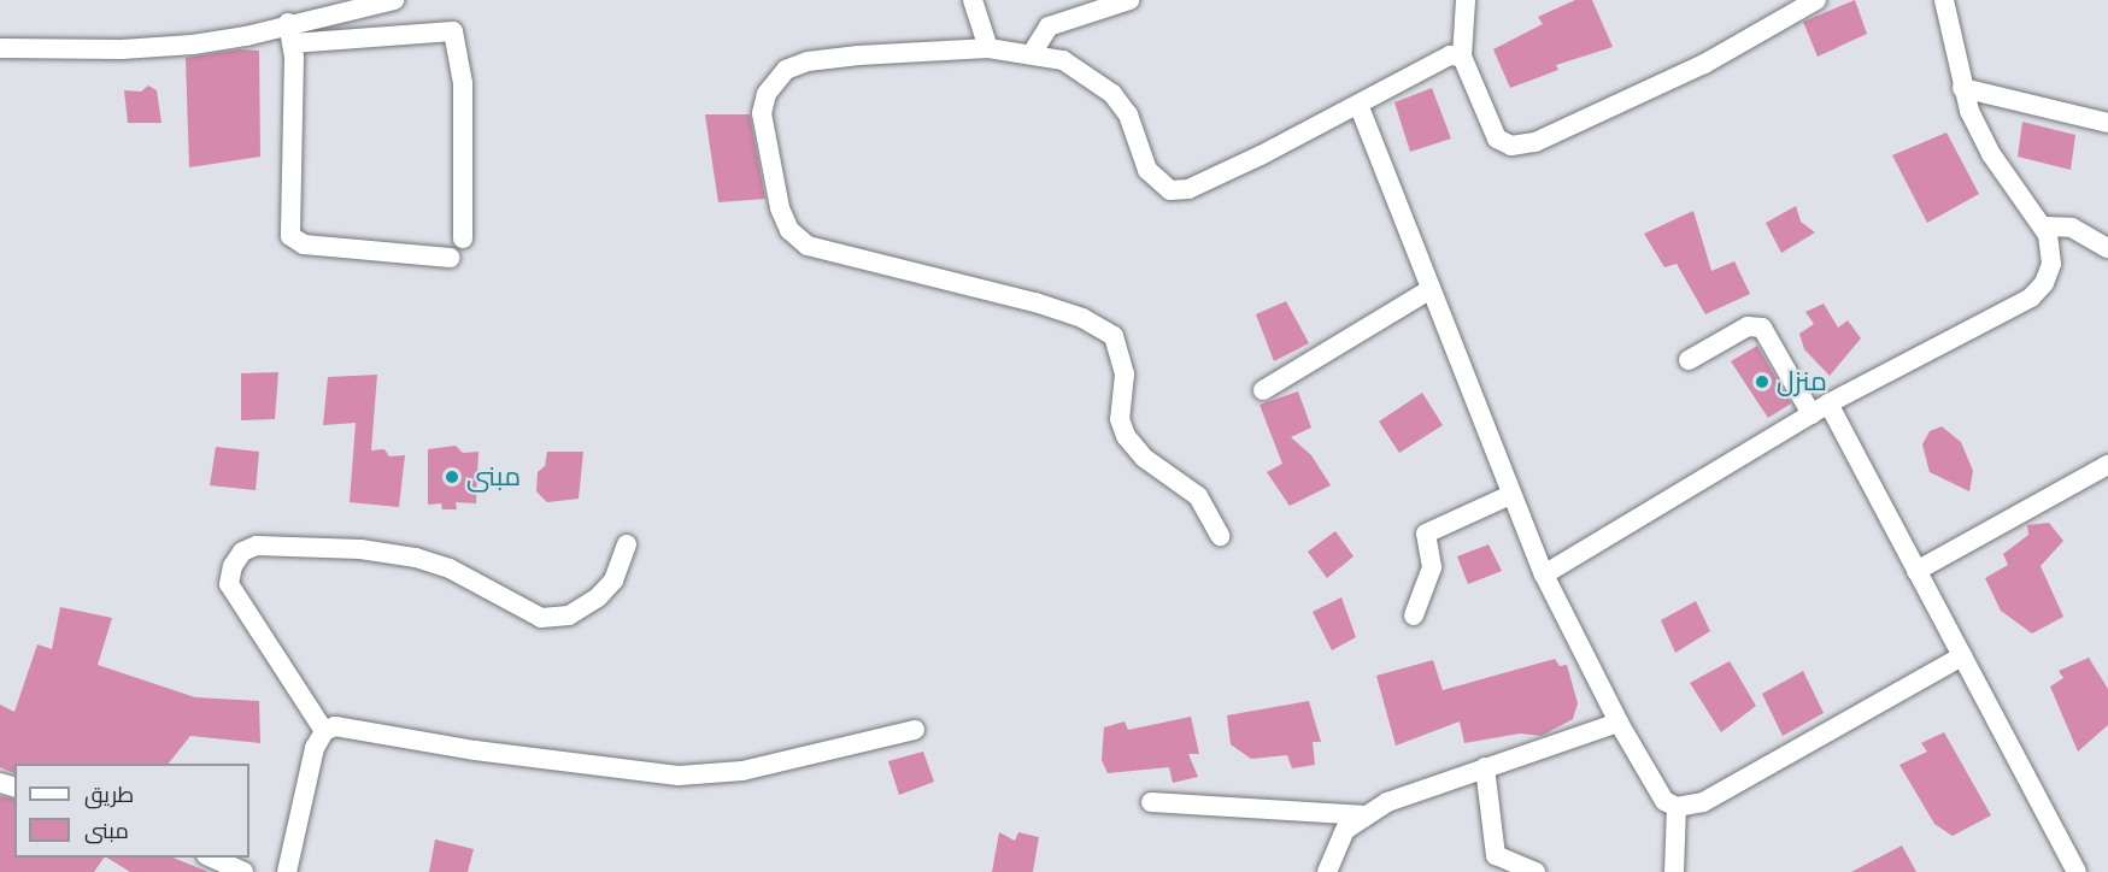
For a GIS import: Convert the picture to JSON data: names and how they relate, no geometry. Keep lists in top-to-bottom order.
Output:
{
  "places": ["منزل", "مبنى"],
  "legend": ["طريق", "مبنى"]
}
